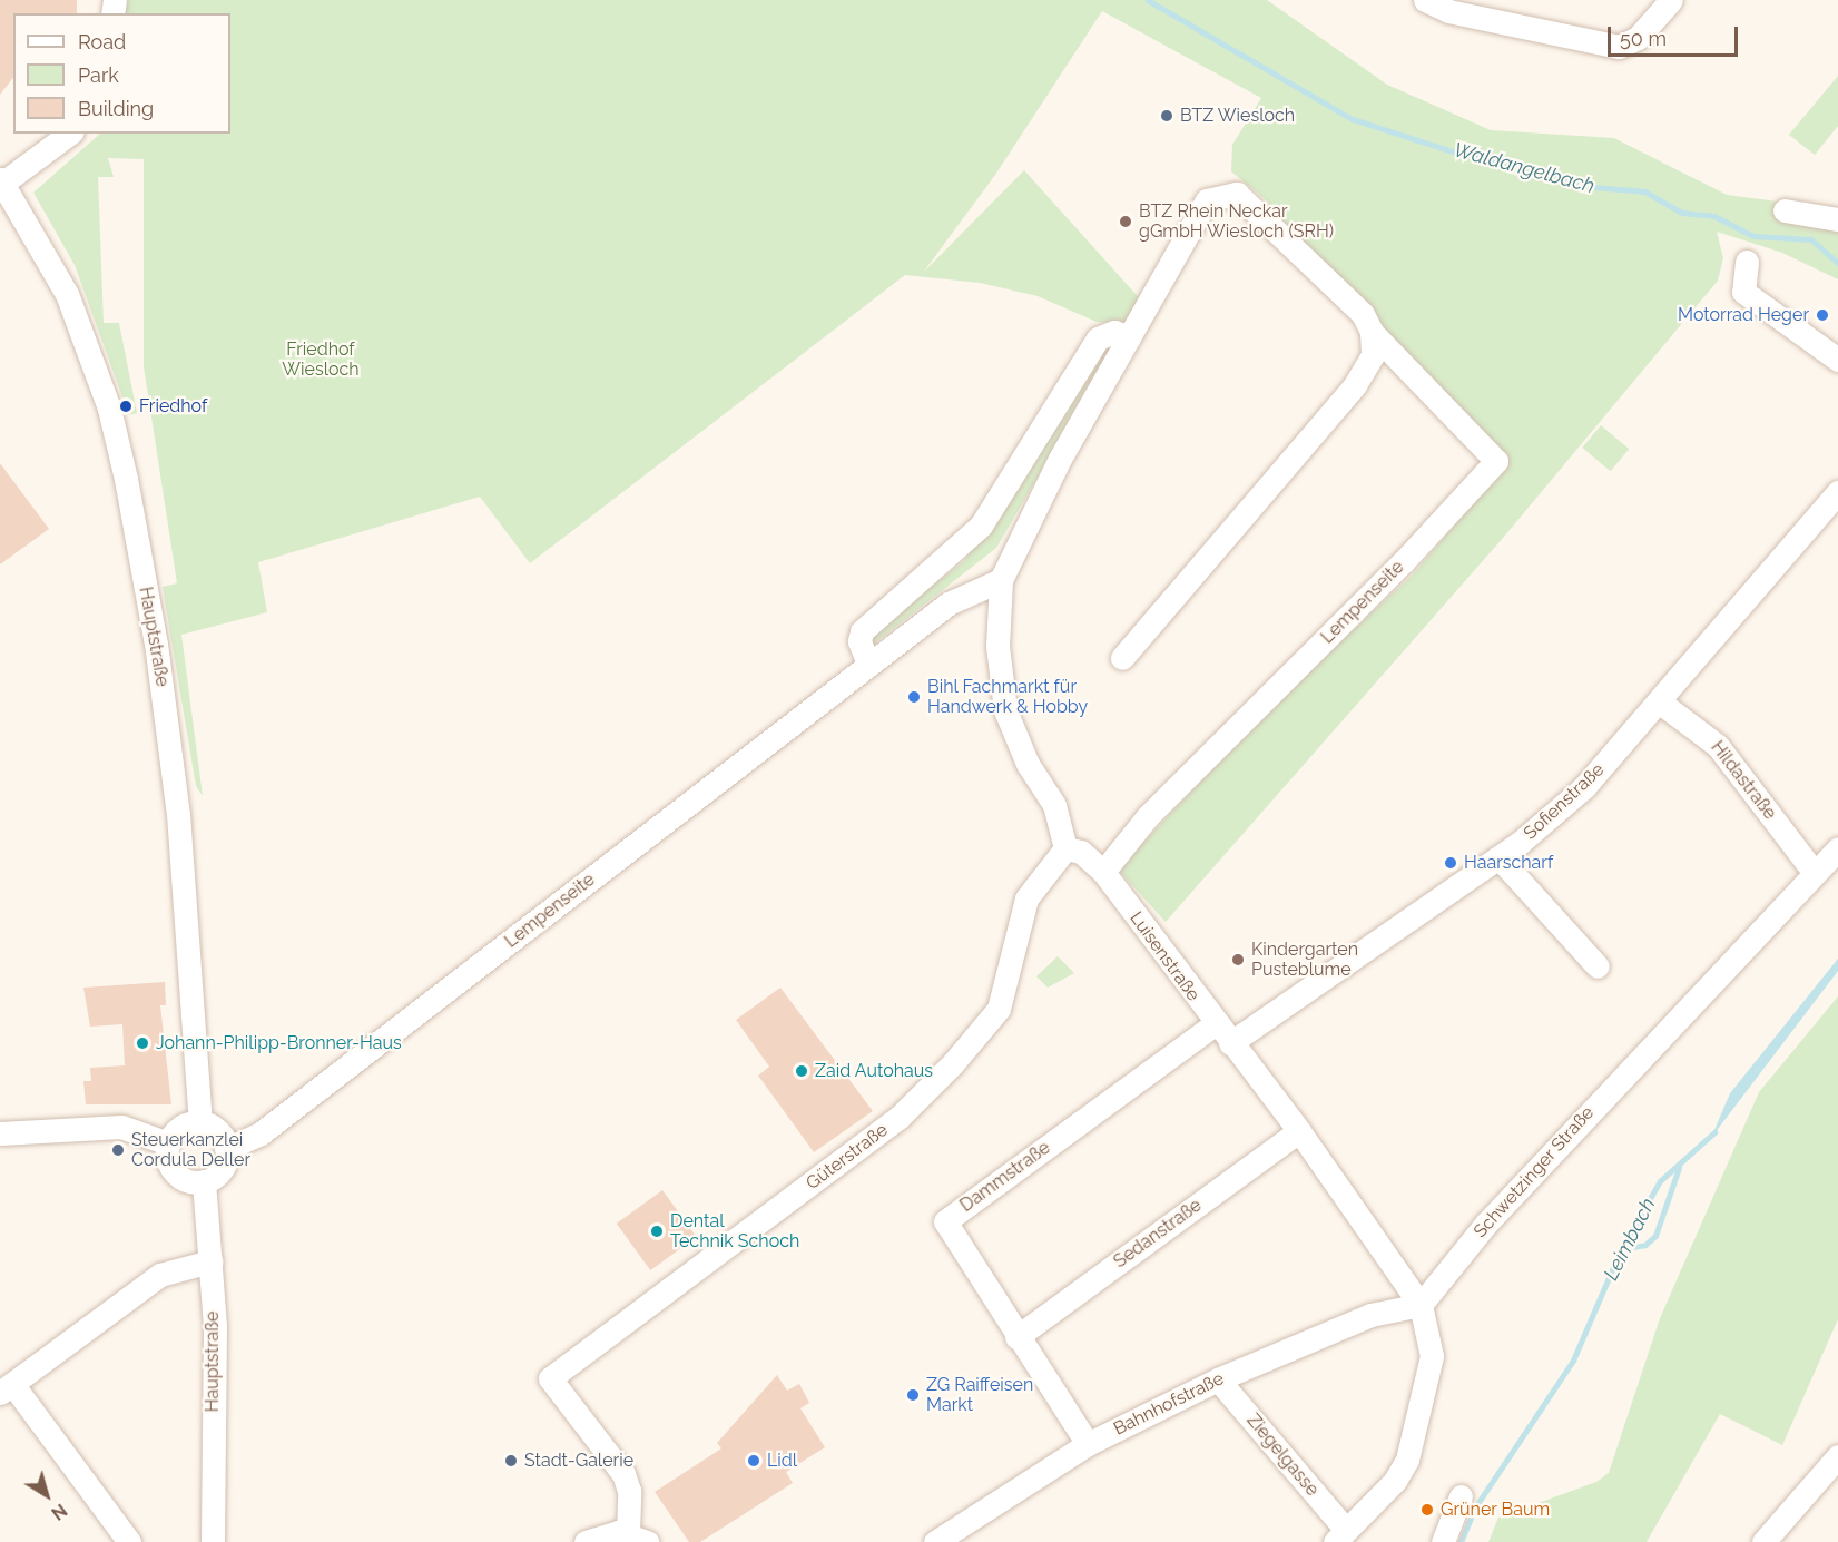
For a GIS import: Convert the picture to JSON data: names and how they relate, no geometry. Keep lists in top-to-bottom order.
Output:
{
  "streets": {
    "street": [
      "Lempenseite",
      "Hauptstraße",
      "Hildastraße",
      "Sofienstraße",
      "Luisenstraße",
      "Güterstraße",
      "Schwetzinger Straße",
      "Dammstraße",
      "Sedanstraße",
      "Bahnhofstraße",
      "Ziegelgasse"
    ]
  },
  "crossings": [
    ["Lempenseite", "Hauptstraße"],
    ["Lempenseite", "Luisenstraße"],
    ["Hildastraße", "Sofienstraße"],
    ["Hildastraße", "Schwetzinger Straße"],
    ["Sofienstraße", "Luisenstraße"],
    ["Luisenstraße", "Güterstraße"],
    ["Luisenstraße", "Schwetzinger Straße"],
    ["Luisenstraße", "Dammstraße"],
    ["Luisenstraße", "Sedanstraße"],
    ["Luisenstraße", "Bahnhofstraße"],
    ["Schwetzinger Straße", "Bahnhofstraße"],
    ["Dammstraße", "Sedanstraße"],
    ["Dammstraße", "Bahnhofstraße"],
    ["Bahnhofstraße", "Ziegelgasse"]
  ],
  "water": ["Waldangelbach", "Leimbach"],
  "parks": ["Friedhof Wiesloch"],
  "places": [
    "BTZ Wiesloch",
    "BTZ Rhein Neckar gGmbH Wiesloch (SRH)",
    "Motorrad Heger",
    "Friedhof",
    "Bihl Fachmarkt für Handwerk & Hobby",
    "Haarscharf",
    "Kindergarten Pusteblume",
    "Johann-Philipp-Bronner-Haus",
    "Zaid Autohaus",
    "Steuerkanzlei Cordula Deller",
    "Dental Technik Schoch",
    "ZG Raiffeisen Markt",
    "Stadt-Galerie",
    "Lidl",
    "Grüner Baum"
  ],
  "legend": ["Road", "Park", "Building"],
  "scale_bar": "50 m",
  "north": "bottom right"
}
